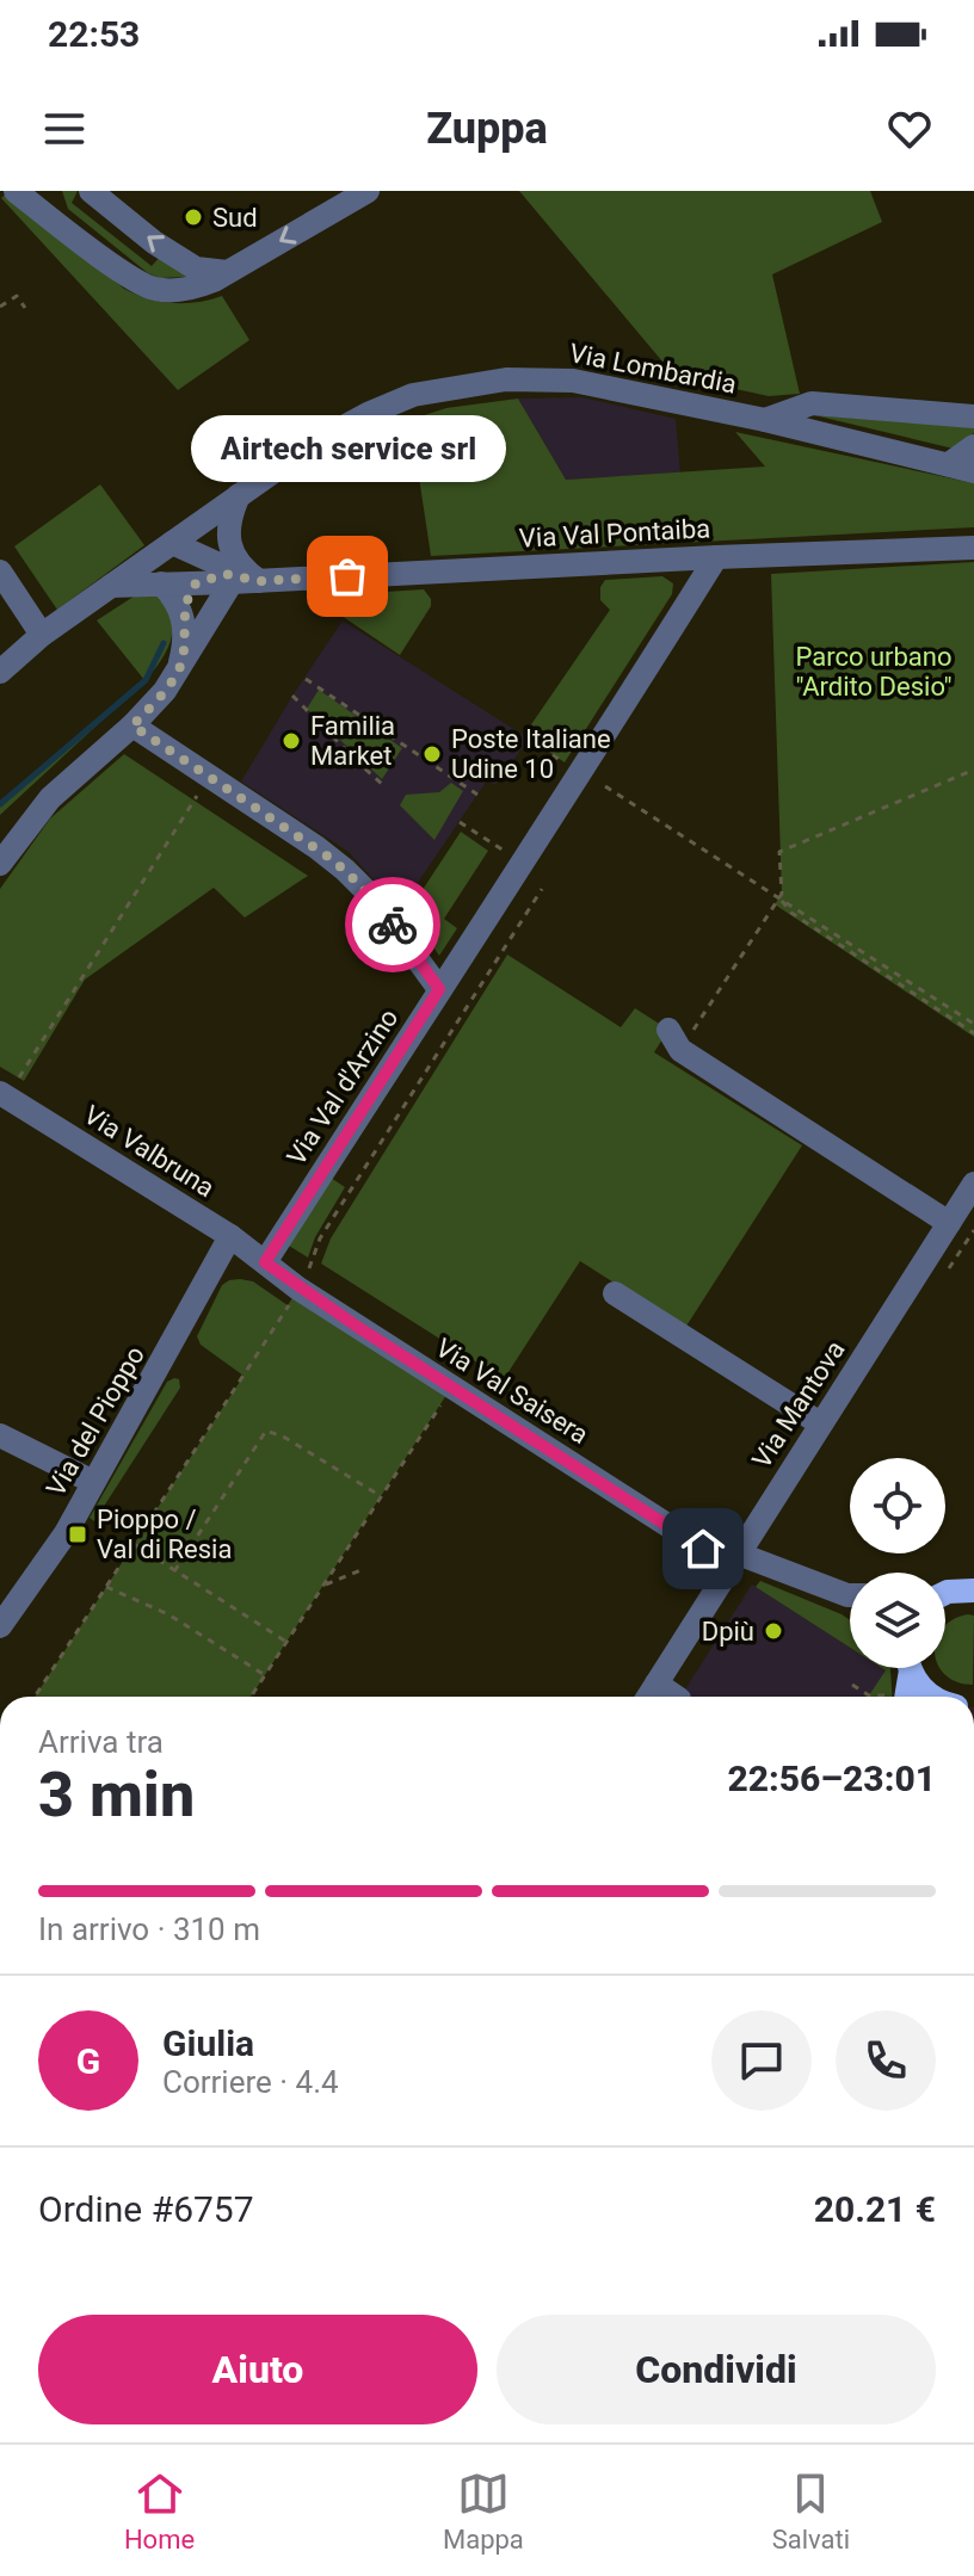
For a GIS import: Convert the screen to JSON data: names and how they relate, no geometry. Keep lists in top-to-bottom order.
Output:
{
  "streets": {
    "street": [
      "Via Lombardia",
      "Via Val Pontaiba",
      "Via Val d'Arzino",
      "Via Valbruna",
      "Via Val Saisera",
      "Via Mantova",
      "Via del Pioppo"
    ]
  },
  "crossings": [
    ["Via Lombardia", "Via Val Pontaiba"],
    ["Via Val Pontaiba", "Via Val d'Arzino"],
    ["Via Val d'Arzino", "Via Valbruna"],
    ["Via Val d'Arzino", "Via Val Saisera"],
    ["Via Valbruna", "Via Val Saisera"],
    ["Via Valbruna", "Via del Pioppo"],
    ["Via Val Saisera", "Via Mantova"]
  ],
  "parks": ["Parco urbano \"Ardito Desio\""],
  "places": {
    "other": [
      "Sud",
      "Airtech service srl",
      "Familia Market",
      "Poste Italiane Udine 10",
      "Dpiù"
    ],
    "transit": ["Pioppo / Val di Resia"]
  },
  "page": {
    "status": "22:53",
    "header": "Zuppa",
    "bubble": "Airtech service srl",
    "heading": ["3 min", "Arriva tra", "22:56–23:01"],
    "panel": [
      "Giulia",
      "Corriere · 4.4",
      "Ordine #6757",
      "20.21 €"
    ],
    "bar": "In arrivo · 310 m",
    "round": "G",
    "buttons": ["Aiuto", "Condividi"],
    "tabs": ["Home", "Mappa", "Salvati"]
  }
}
